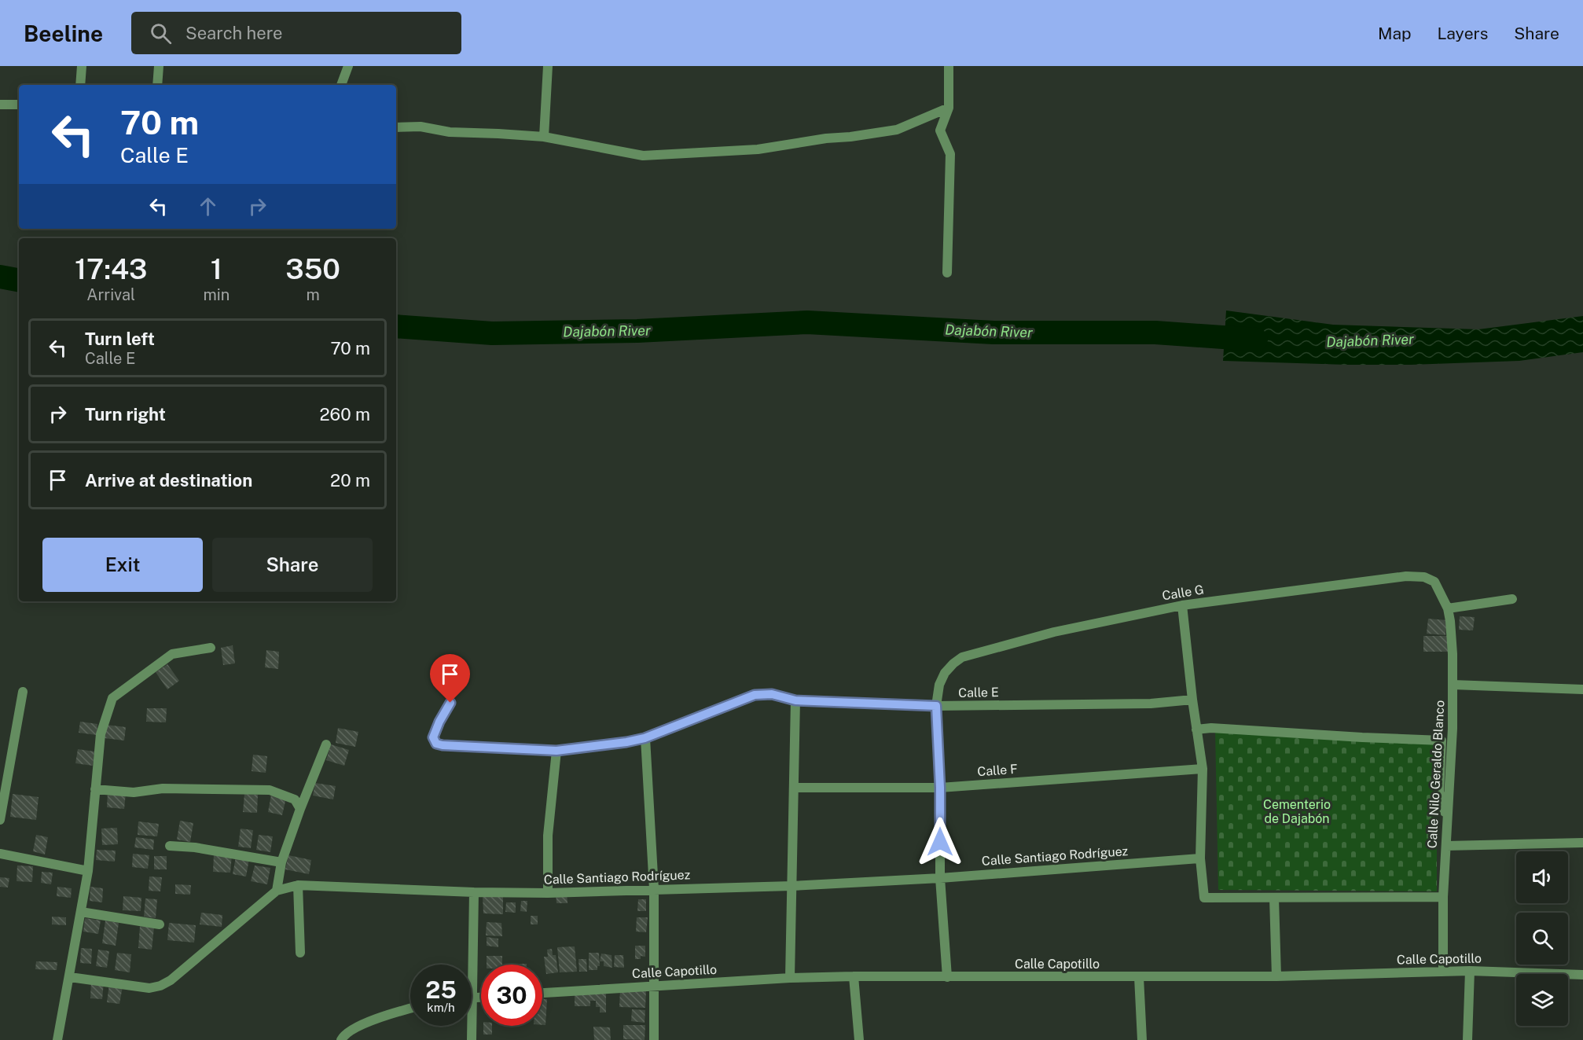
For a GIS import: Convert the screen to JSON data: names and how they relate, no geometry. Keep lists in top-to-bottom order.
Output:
{
  "streets": {
    "street": [
      "Calle G",
      "Calle E",
      "Calle F",
      "Calle Nilo Geraldo Blanco",
      "Calle Santiago Rodríguez",
      "Calle Capotillo"
    ]
  },
  "crossings": [
    ["Calle G", "Calle E"],
    ["Calle G", "Calle Nilo Geraldo Blanco"],
    ["Calle Nilo Geraldo Blanco", "Calle Capotillo"]
  ],
  "water": ["Dajabón River"],
  "parks": ["Cementerio de Dajabón"],
  "page": {
    "header": "Beeline",
    "search": "Search here",
    "nav": ["Map", "Layers", "Share"],
    "turn": ["70 m", "Calle E"],
    "eta": [
      "17:43",
      "Arrival",
      "1",
      "min",
      "350",
      "m"
    ],
    "list": [
      {
        "name": "Turn left",
        "note": "Calle E",
        "value": "70 m"
      },
      {
        "name": "Turn right",
        "value": "260 m"
      },
      {
        "name": "Arrive at destination",
        "value": "20 m"
      }
    ],
    "buttons": ["Exit", "Share"],
    "speed": "25 km/h",
    "limit": "30"
  }
}
